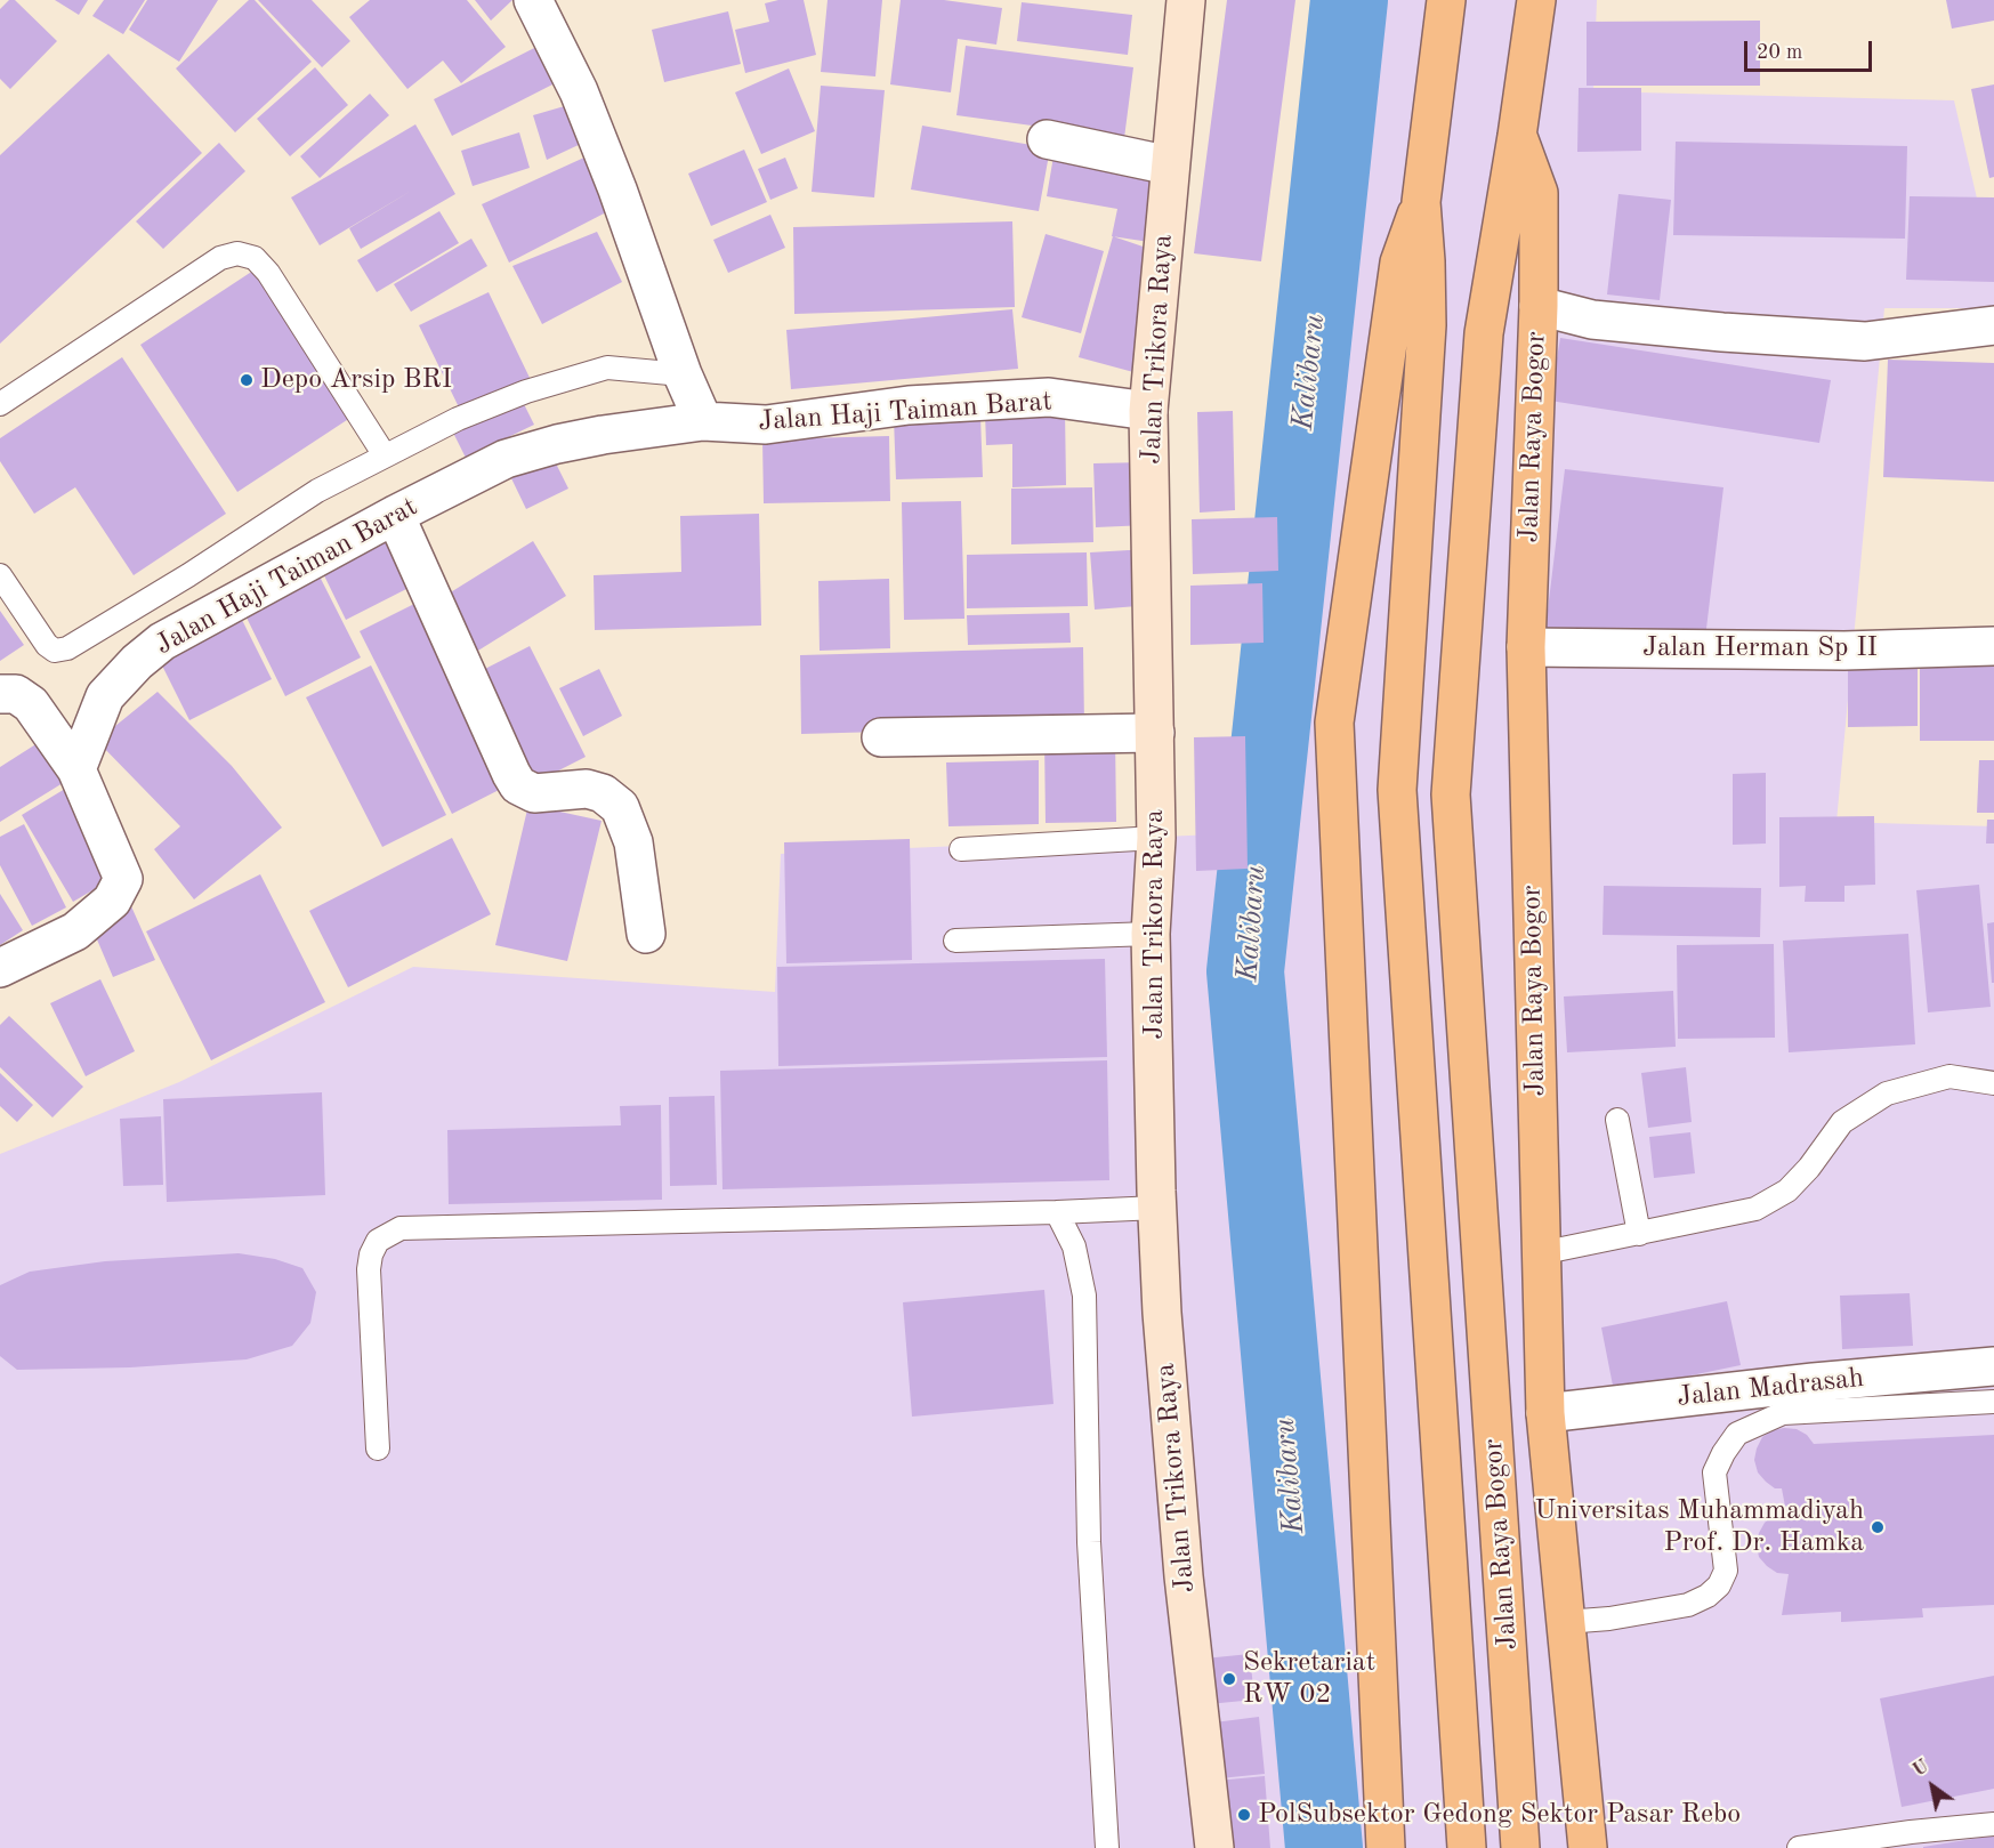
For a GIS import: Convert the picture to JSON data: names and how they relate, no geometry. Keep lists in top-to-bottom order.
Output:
{
  "streets": {
    "highway": ["Jalan Raya Bogor"],
    "street": [
      "Jalan Trikora Raya",
      "Jalan Haji Taiman Barat",
      "Jalan Herman Sp II",
      "Jalan Madrasah"
    ]
  },
  "crossings": [
    ["Jalan Trikora Raya", "Jalan Haji Taiman Barat"],
    ["Jalan Raya Bogor", "Jalan Herman Sp II"],
    ["Jalan Raya Bogor", "Jalan Madrasah"]
  ],
  "water": ["Kalibaru"],
  "places": [
    "Depo Arsip BRI",
    "Universitas Muhammadiyah Prof. Dr. Hamka",
    "Sekretariat RW 02",
    "PolSubsektor Gedong Sektor Pasar Rebo"
  ],
  "scale_bar": "20 m",
  "north": "top left"
}
